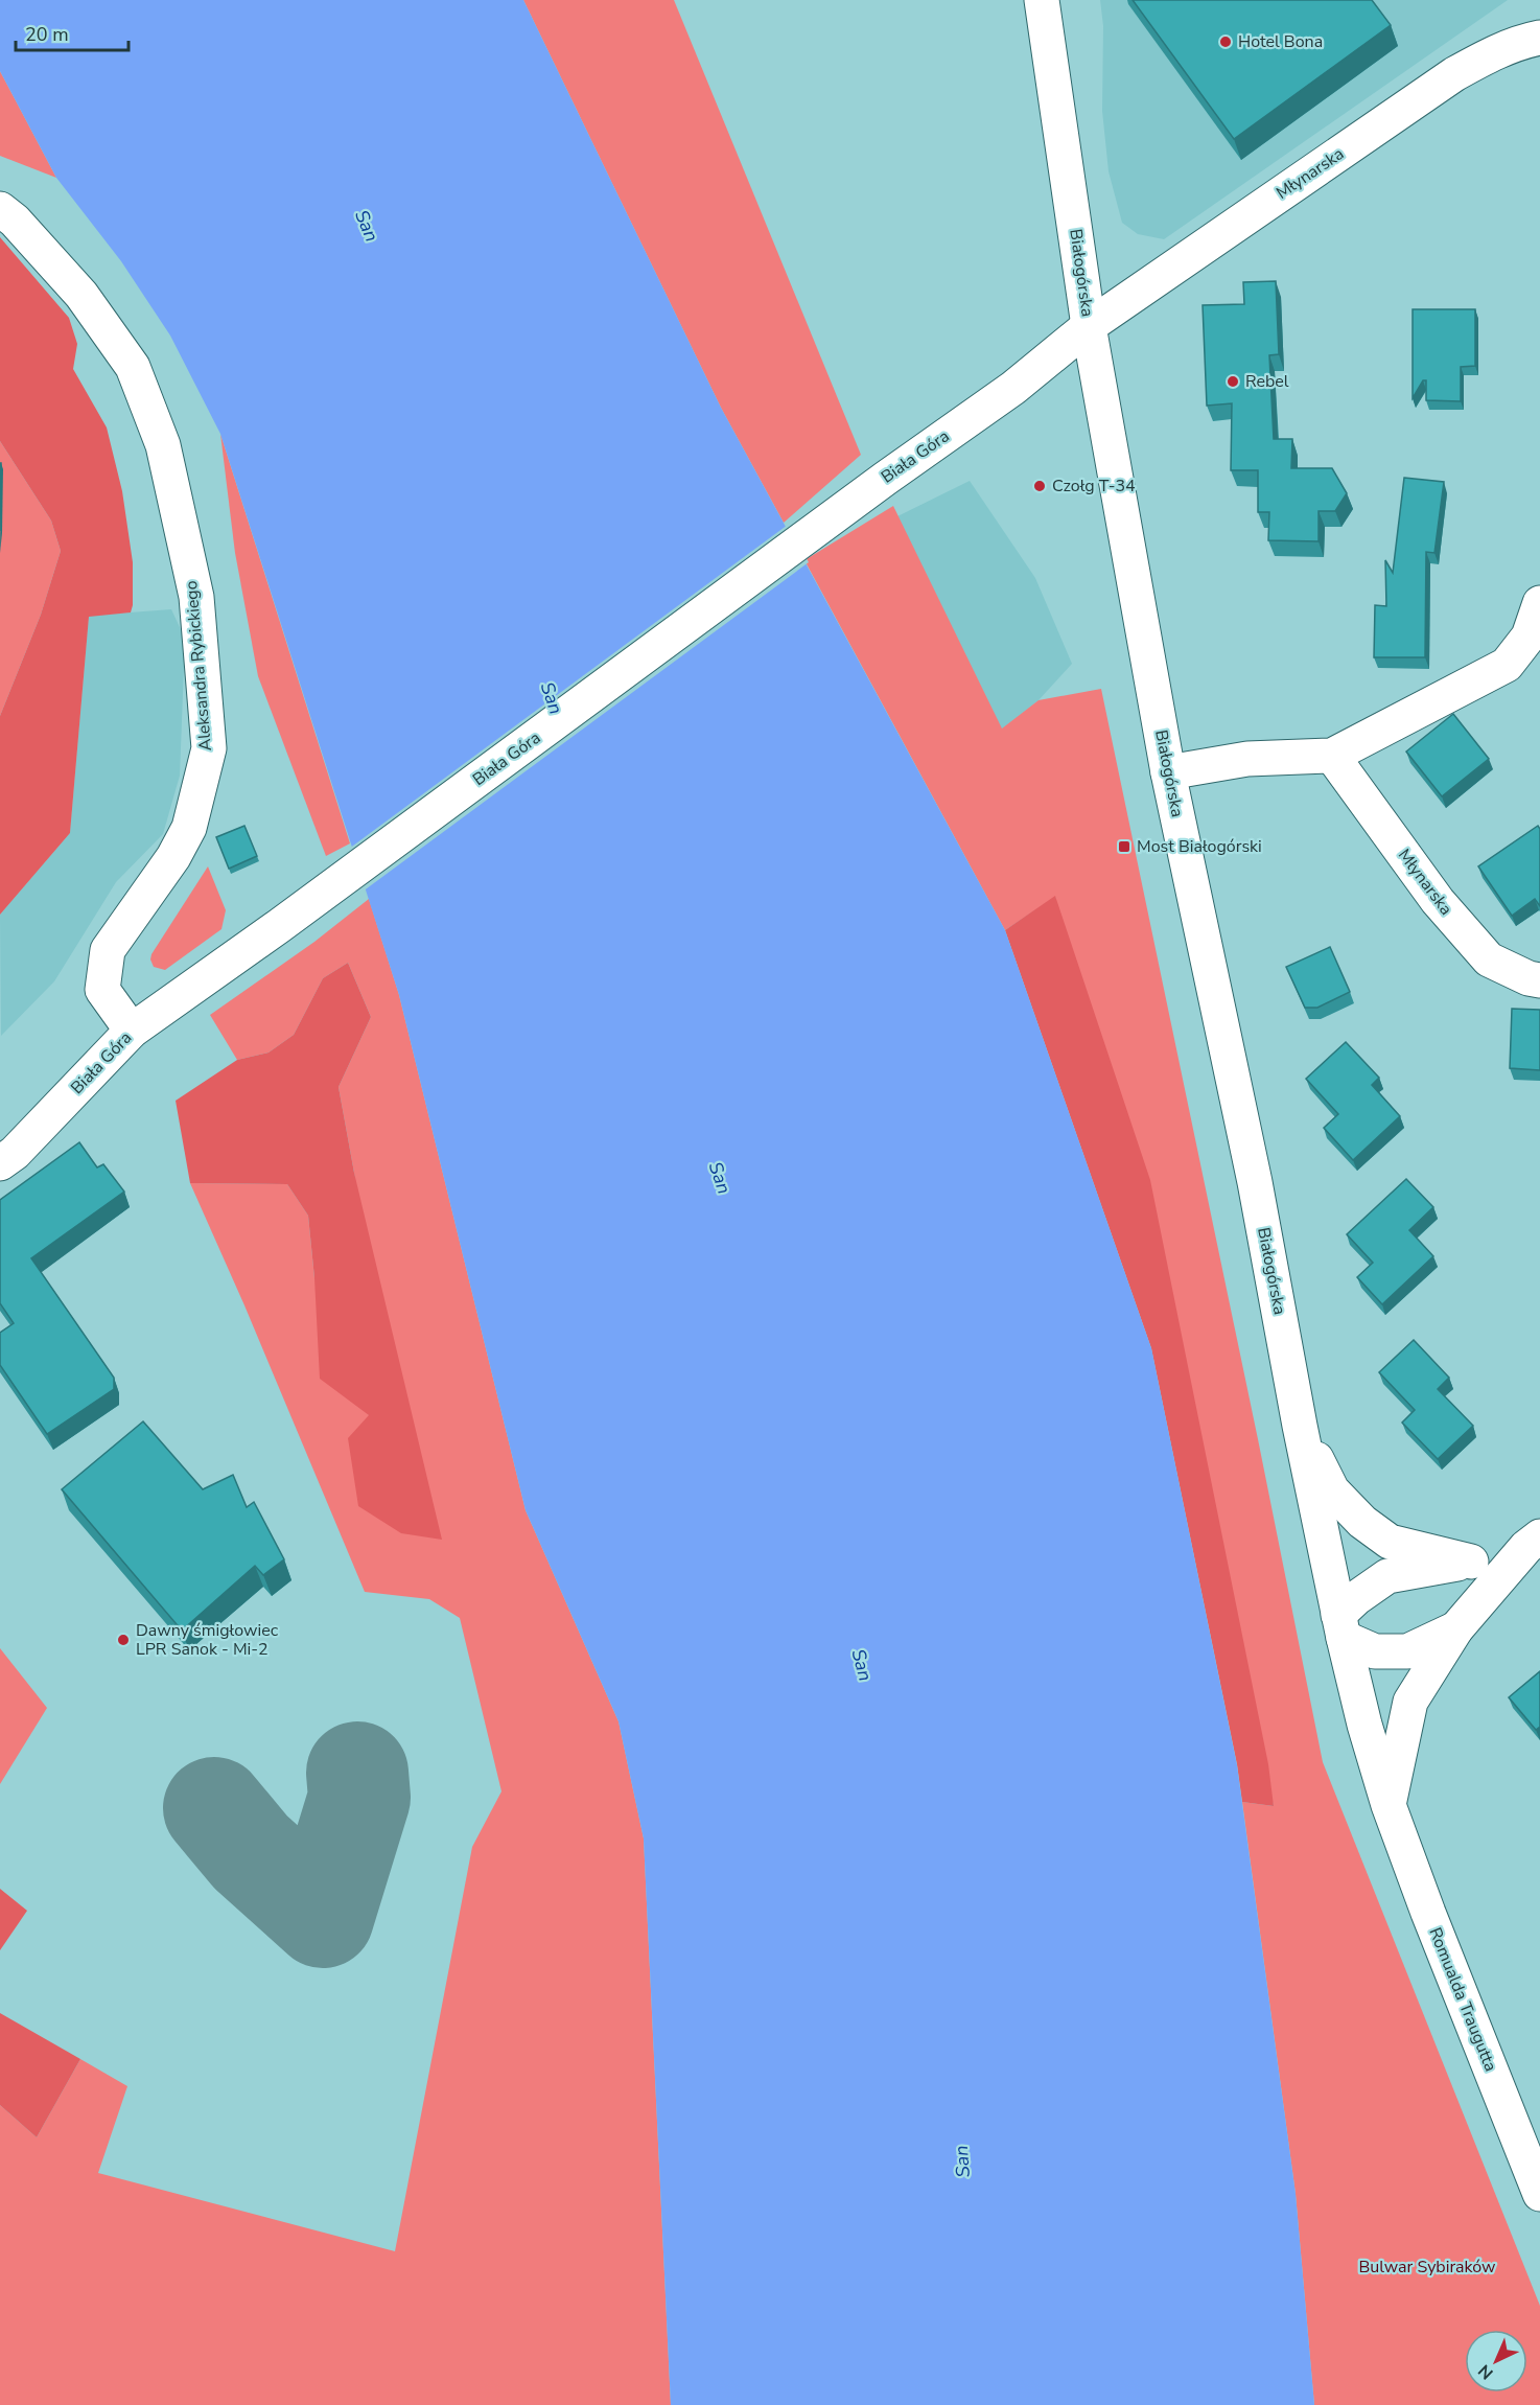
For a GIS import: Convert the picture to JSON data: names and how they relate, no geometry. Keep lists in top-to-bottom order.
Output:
{
  "streets": {
    "street": [
      "Młynarska",
      "Białogórska",
      "Biała Góra",
      "Aleksandra Rybickiego",
      "Romualda Traugutta"
    ]
  },
  "crossings": [
    ["Młynarska", "Białogórska"],
    ["Młynarska", "Biała Góra"],
    ["Białogórska", "Biała Góra"],
    ["Białogórska", "Romualda Traugutta"],
    ["Biała Góra", "Aleksandra Rybickiego"]
  ],
  "water": ["San"],
  "parks": ["Bulwar Sybiraków"],
  "places": {
    "other": [
      "Hotel Bona",
      "Rebel",
      "Czołg T-34",
      "Dawny śmigłowiec LPR Sanok - Mi-2"
    ],
    "transit": ["Most Białogórski"]
  },
  "scale_bar": "20 m",
  "north": "bottom left"
}
